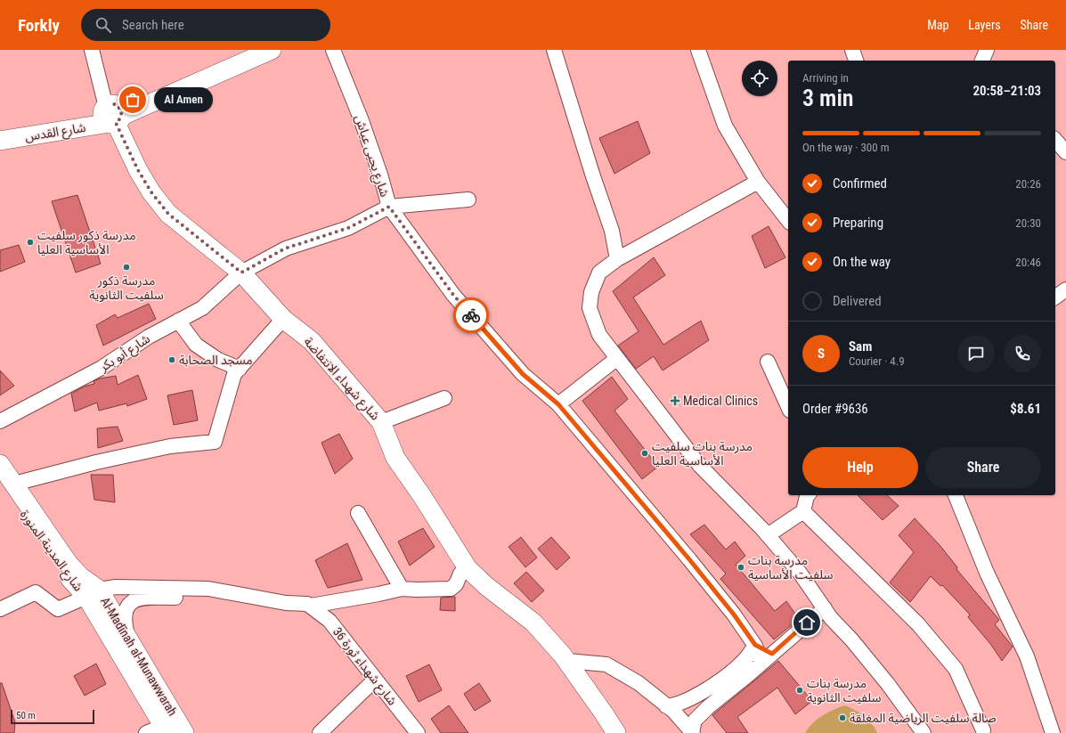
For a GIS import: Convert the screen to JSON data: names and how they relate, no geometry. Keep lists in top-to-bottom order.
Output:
{
  "streets": {
    "main road": [
      "شارع القدس",
      "شارع شهداء الانتفاضة",
      "شارع المدينة المنورة",
      "Al-Madīnah al-Munawwarah"
    ],
    "street": ["شارع يحيى عياش", "شارع أبو بكر", "شارع شهداء ثورة 36"]
  },
  "crossings": [
    ["شارع القدس", "شارع شهداء الانتفاضة"],
    ["شارع يحيى عياش", "شارع أبو بكر"],
    ["شارع أبو بكر", "شارع شهداء الانتفاضة"],
    ["شارع المدينة المنورة", "Al-Madīnah al-Munawwarah"]
  ],
  "places": {
    "other": [
      "Al Amen",
      "مدرسة ذكور سلفيت الأساسية العليا",
      "مدرسة ذكور سلفيت الثانوية",
      "مسجد الصحابة",
      "مدرسة بنات سلفيت الأساسية العليا",
      "مدرسة بنات سلفيت الأساسية",
      "مدرسة بنات سلفيت الثانوية",
      "صالة سلفيت الرياضية المغلقة"
    ],
    "health": ["Medical Clinics"]
  },
  "scale_bar": "50 m",
  "page": {
    "header": "Forkly",
    "search": "Search here",
    "nav": ["Map", "Layers", "Share"],
    "heading": ["3 min", "Arriving in", "20:58–21:03"],
    "panel": [
      "Sam",
      "Courier · 4.9",
      "Order #9636",
      "$8.61"
    ],
    "bubble": "Al Amen",
    "bar": "On the way · 300 m",
    "list": [
      ["Confirmed", "20:26"],
      ["Preparing", "20:30"],
      ["On the way", "20:46"],
      "Delivered"
    ],
    "round": "S",
    "buttons": ["Help", "Share"],
    "scale": "50 m"
  }
}
